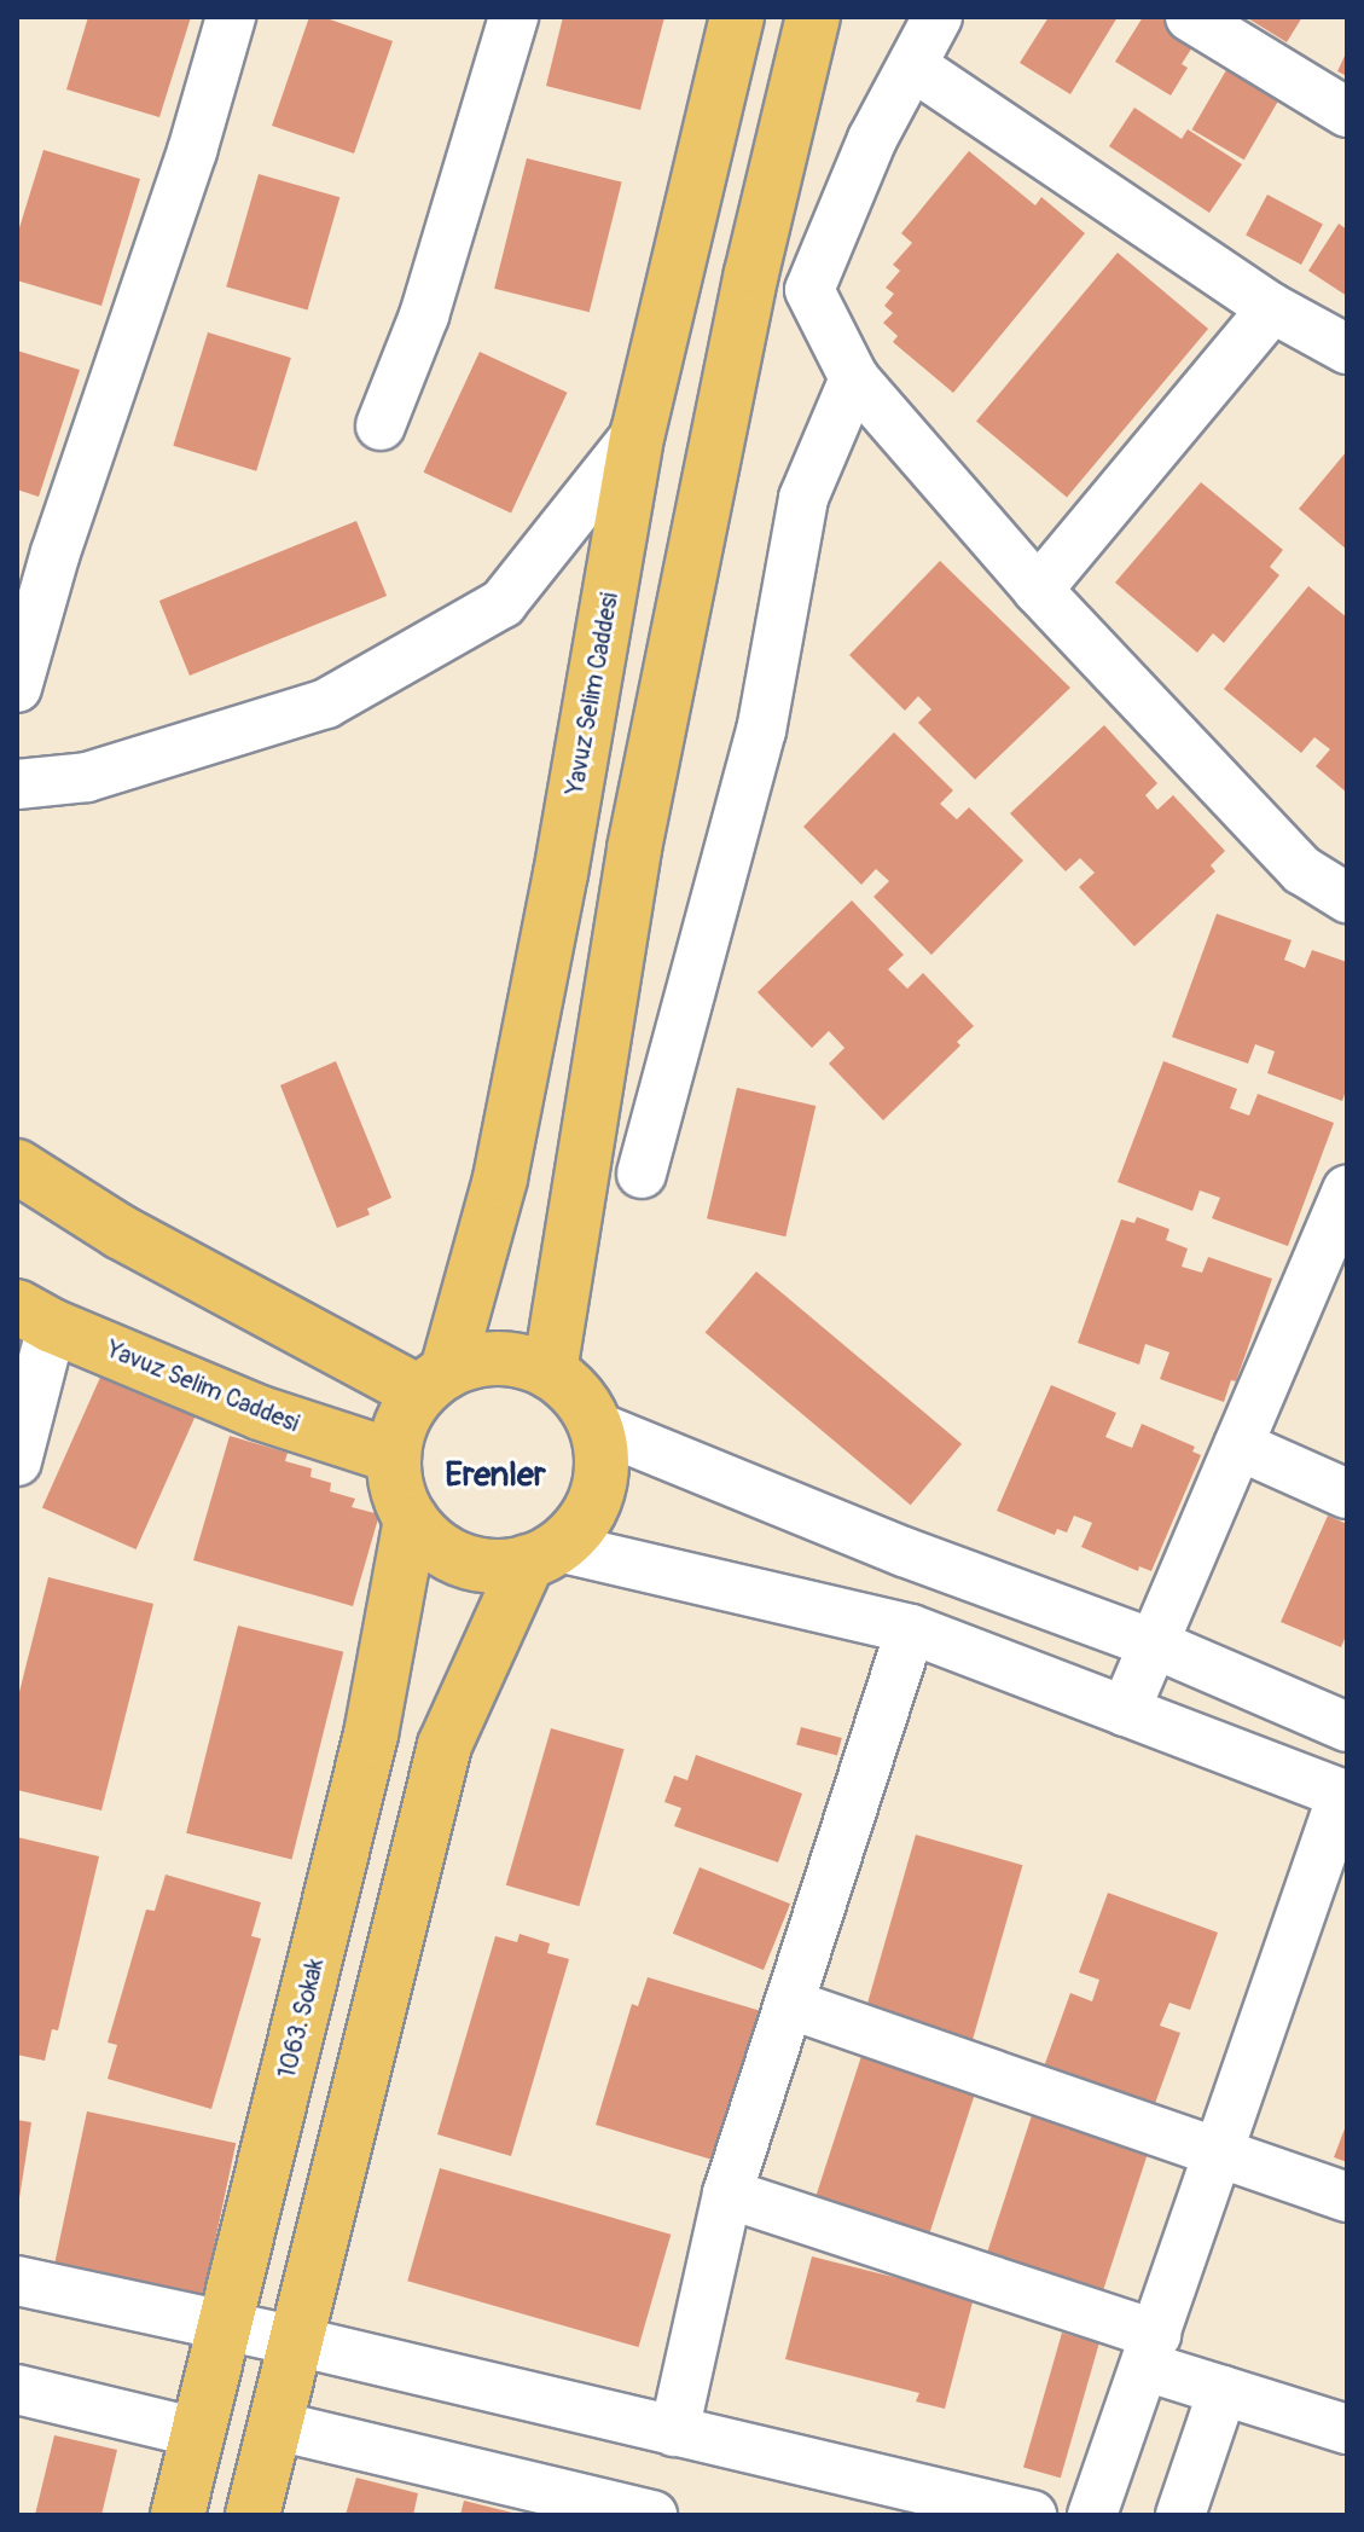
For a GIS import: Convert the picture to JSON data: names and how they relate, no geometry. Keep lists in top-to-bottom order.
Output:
{
  "streets": {
    "main road": ["Yavuz Selim Caddesi", "1063. Sokak"]
  },
  "crossings": [
    ["Yavuz Selim Caddesi", "1063. Sokak"]
  ],
  "districts": ["Erenler"]
}
